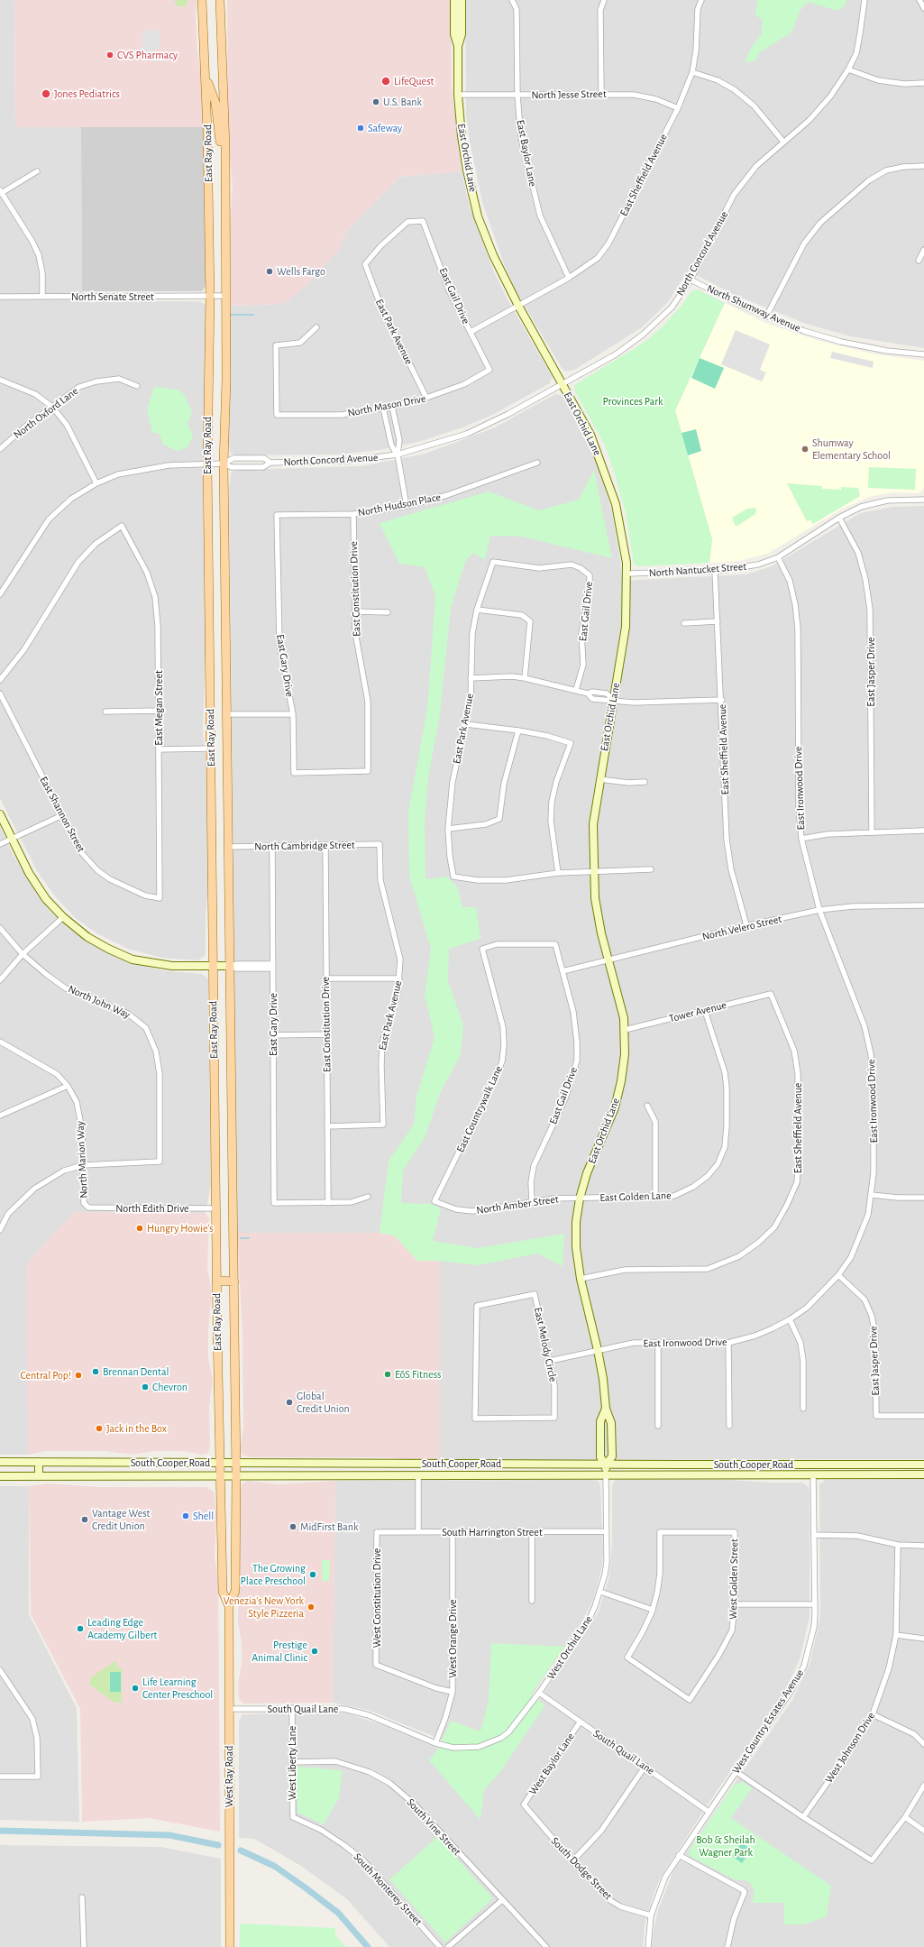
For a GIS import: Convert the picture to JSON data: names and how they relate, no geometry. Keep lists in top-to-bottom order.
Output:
{
  "streets": {
    "main road": ["East Ray Road", "West Ray Road"],
    "street": [
      "North Jesse Street",
      "East Baylor Lane",
      "East Orchid Lane",
      "East Sheffield Avenue",
      "North Concord Avenue",
      "East Gail Drive",
      "North Senate Street",
      "North Shumway Avenue",
      "East Park Avenue",
      "North Mason Drive",
      "North Oxford Lane",
      "North Hudson Place",
      "North Nantucket Street",
      "East Constitution Drive",
      "East Gary Drive",
      "East Jasper Drive",
      "East Megan Street",
      "East Ironwood Drive",
      "East Shannon Street",
      "North Cambridge Street",
      "North Velero Street",
      "North John Way",
      "Tower Avenue",
      "East Countrywalk Lane",
      "North Marion Way",
      "East Golden Lane",
      "North Amber Street",
      "North Edith Drive",
      "East Melody Circle",
      "South Cooper Road",
      "South Harrington Street",
      "West Golden Street",
      "West Constitution Drive",
      "West Orange Drive",
      "West Orchid Lane",
      "South Quail Lane",
      "West Country Estates Avenue",
      "West Johnson Drive",
      "West Liberty Lane",
      "West Baylor Lane",
      "South Vine Street",
      "South Dodge Street",
      "South Monterey Street"
    ]
  },
  "crossings": [
    ["North Jesse Street", "East Baylor Lane"],
    ["North Jesse Street", "East Orchid Lane"],
    ["North Jesse Street", "East Sheffield Avenue"],
    ["East Ray Road", "North Concord Avenue"],
    ["East Ray Road", "North Senate Street"],
    ["East Ray Road", "North Cambridge Street"],
    ["East Ray Road", "North Edith Drive"],
    ["East Ray Road", "South Cooper Road"],
    ["East Ray Road", "West Ray Road"],
    ["East Baylor Lane", "East Sheffield Avenue"],
    ["East Orchid Lane", "East Sheffield Avenue"],
    ["East Orchid Lane", "North Concord Avenue"],
    ["East Orchid Lane", "North Nantucket Street"],
    ["East Orchid Lane", "East Ironwood Drive"],
    ["East Orchid Lane", "North Velero Street"],
    ["East Orchid Lane", "Tower Avenue"],
    ["East Orchid Lane", "East Golden Lane"],
    ["East Orchid Lane", "North Amber Street"],
    ["East Orchid Lane", "South Cooper Road"],
    ["East Orchid Lane", "West Orchid Lane"],
    ["East Sheffield Avenue", "North Nantucket Street"],
    ["East Sheffield Avenue", "North Velero Street"],
    ["East Sheffield Avenue", "Tower Avenue"],
    ["North Concord Avenue", "North Shumway Avenue"],
    ["East Gail Drive", "East Park Avenue"],
    ["East Gail Drive", "North Mason Drive"],
    ["East Gail Drive", "North Velero Street"],
    ["East Gail Drive", "East Countrywalk Lane"],
    ["East Gail Drive", "North Amber Street"],
    ["East Park Avenue", "North Mason Drive"],
    ["East Park Avenue", "East Constitution Drive"],
    ["East Park Avenue", "North Cambridge Street"],
    ["North Hudson Place", "East Constitution Drive"],
    ["North Hudson Place", "East Gary Drive"],
    ["North Nantucket Street", "East Jasper Drive"],
    ["North Nantucket Street", "East Ironwood Drive"],
    ["East Constitution Drive", "East Gary Drive"],
    ["East Constitution Drive", "North Cambridge Street"],
    ["East Gary Drive", "North Cambridge Street"],
    ["East Jasper Drive", "East Ironwood Drive"],
    ["East Megan Street", "East Shannon Street"],
    ["East Ironwood Drive", "North Velero Street"],
    ["East Ironwood Drive", "East Melody Circle"],
    ["North John Way", "North Marion Way"],
    ["Tower Avenue", "East Golden Lane"],
    ["East Countrywalk Lane", "North Amber Street"],
    ["North Marion Way", "North Edith Drive"],
    ["East Golden Lane", "North Amber Street"],
    ["South Cooper Road", "West Orchid Lane"],
    ["South Cooper Road", "West Country Estates Avenue"],
    ["South Cooper Road", "West Ray Road"],
    ["South Harrington Street", "West Constitution Drive"],
    ["South Harrington Street", "West Orange Drive"],
    ["South Harrington Street", "West Orchid Lane"],
    ["West Constitution Drive", "West Orange Drive"],
    ["West Orange Drive", "West Orchid Lane"],
    ["West Orange Drive", "South Quail Lane"],
    ["West Orchid Lane", "South Quail Lane"],
    ["South Quail Lane", "West Country Estates Avenue"],
    ["South Quail Lane", "West Liberty Lane"],
    ["South Quail Lane", "West Baylor Lane"],
    ["South Quail Lane", "West Ray Road"],
    ["West Country Estates Avenue", "South Dodge Street"],
    ["West Liberty Lane", "South Vine Street"],
    ["West Liberty Lane", "South Monterey Street"],
    ["West Baylor Lane", "South Dodge Street"]
  ],
  "parks": ["Provinces Park", "Bob & Sheilah Wagner Park"],
  "places": [
    "CVS Pharmacy",
    "LifeQuest",
    "Jones Pediatrics",
    "U.S. Bank",
    "Safeway",
    "Wells Fargo",
    "Shumway Elementary School",
    "Hungry Howie's",
    "Brennan Dental",
    "EōS Fitness",
    "Central Pop!",
    "Chevron",
    "Global Credit Union",
    "Jack in the Box",
    "Shell",
    "Vantage West Credit Union",
    "MidFirst Bank",
    "The Growing Place Preschool",
    "Venezia's New York Style Pizzeria",
    "Leading Edge Academy Gilbert",
    "Prestige Animal Clinic",
    "Life Learning Center Preschool"
  ]
}
